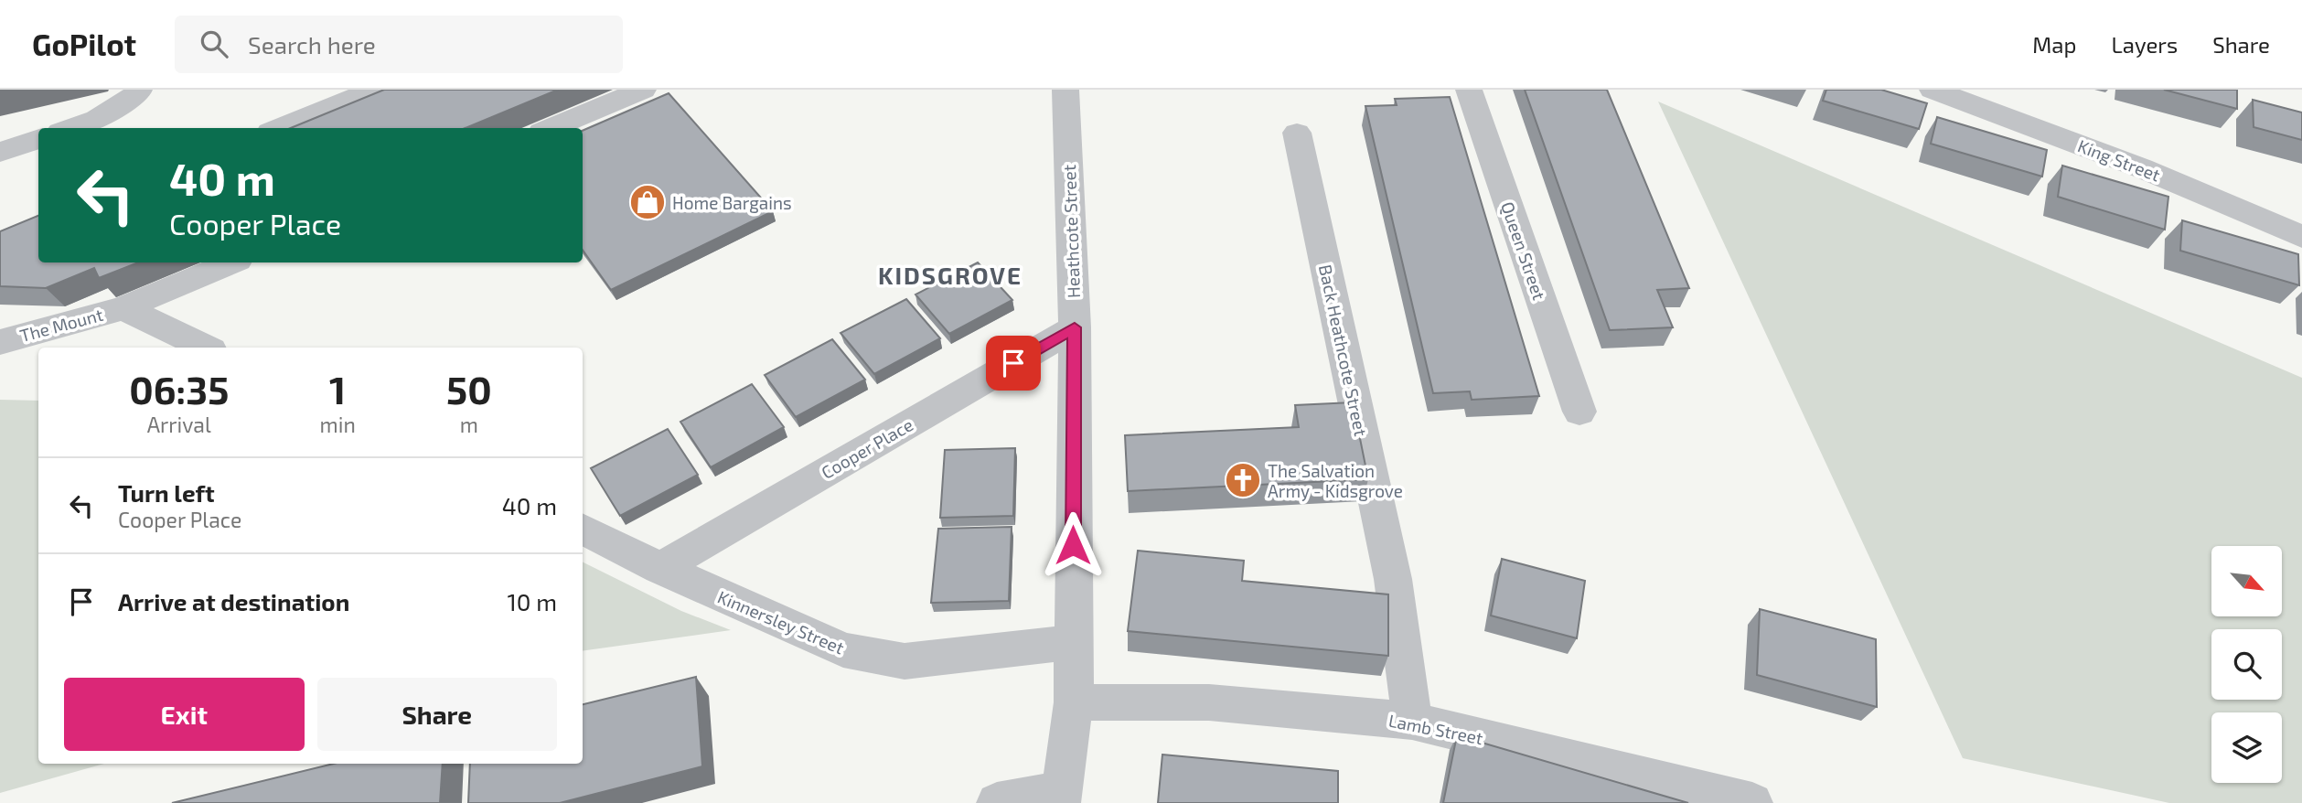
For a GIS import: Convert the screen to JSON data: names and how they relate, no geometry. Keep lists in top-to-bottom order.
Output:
{
  "streets": {
    "street": [
      "King Street",
      "Heathcote Street",
      "Queen Street",
      "The Mount",
      "Back Heathcote Street",
      "Cooper Place",
      "Kinnersley Street",
      "Lamb Street"
    ]
  },
  "crossings": [
    ["Heathcote Street", "Cooper Place"],
    ["Heathcote Street", "Kinnersley Street"],
    ["Heathcote Street", "Lamb Street"],
    ["Back Heathcote Street", "Lamb Street"],
    ["Cooper Place", "Kinnersley Street"]
  ],
  "districts": ["KIDSGROVE"],
  "places": {
    "shop": ["Home Bargains"],
    "church": ["The Salvation Army - Kidsgrove"]
  },
  "north": "bottom right",
  "page": {
    "header": "GoPilot",
    "search": "Search here",
    "nav": ["Map", "Layers", "Share"],
    "turn": ["40 m", "Cooper Place"],
    "eta": [
      "06:35",
      "Arrival",
      "1",
      "min",
      "50",
      "m"
    ],
    "list": [
      {
        "name": "Turn left",
        "note": "Cooper Place",
        "value": "40 m"
      },
      {
        "name": "Arrive at destination",
        "value": "10 m"
      }
    ],
    "buttons": ["Exit", "Share"]
  }
}
